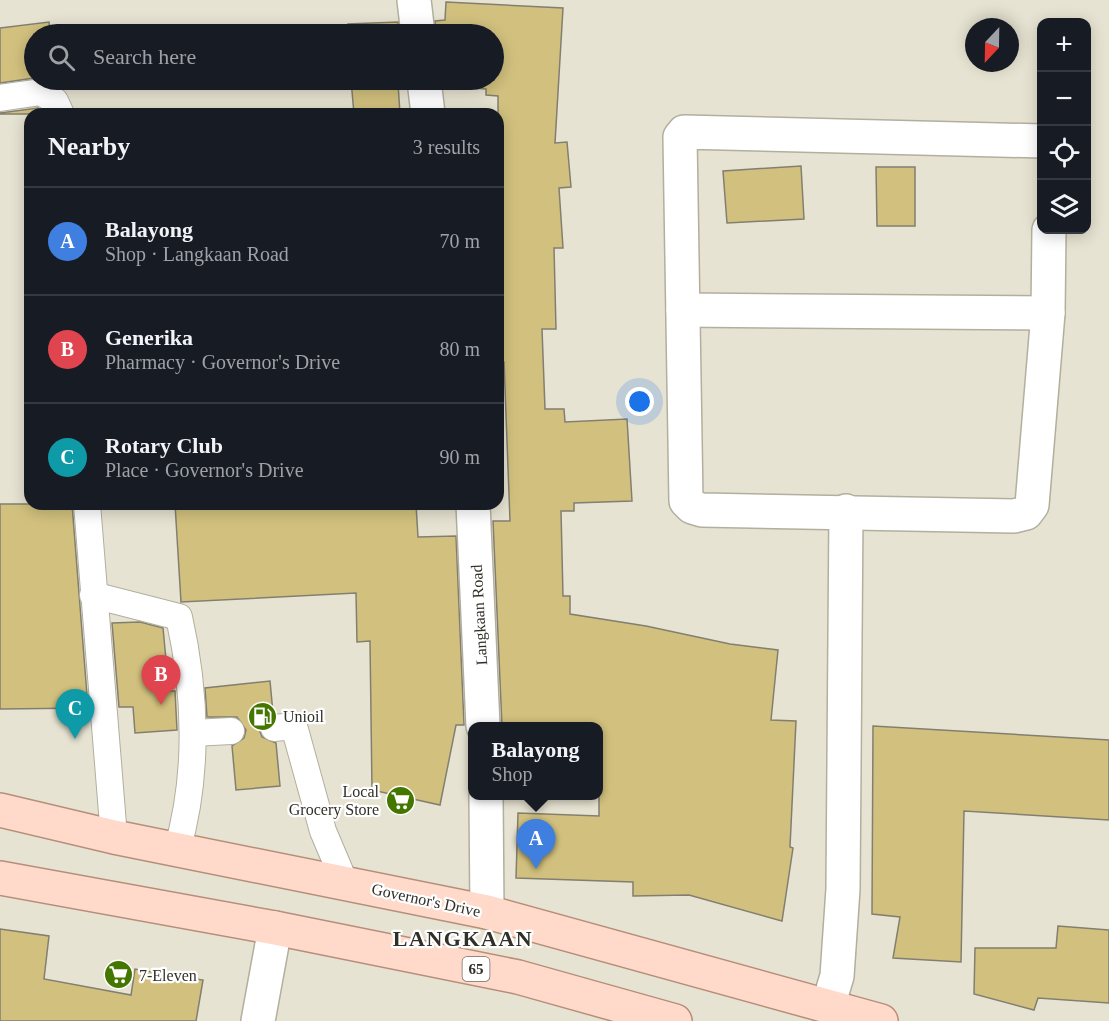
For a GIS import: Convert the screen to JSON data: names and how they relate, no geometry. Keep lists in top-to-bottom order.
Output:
{
  "streets": {
    "main road": ["Governor's Drive", "65"],
    "street": ["Langkaan Road"]
  },
  "districts": ["LANGKAAN"],
  "places": {
    "fuel station": ["Unioil"],
    "supermarket": ["Local Grocery Store", "7-Eleven"]
  },
  "north": "bottom",
  "page": {
    "map_buttons": ["+", "−"],
    "search": "Search here",
    "heading": ["Nearby", "3 results"],
    "list": [
      {
        "mark": "A",
        "name": "Balayong",
        "note": "Shop · Langkaan Road",
        "value": "70 m"
      },
      {
        "mark": "B",
        "name": "Generika",
        "note": "Pharmacy · Governor's Drive",
        "value": "80 m"
      },
      {
        "mark": "C",
        "name": "Rotary Club",
        "note": "Place · Governor's Drive",
        "value": "90 m"
      }
    ],
    "pins": ["B", "C", "A"],
    "popup": ["Balayong", "Shop"]
  }
}
